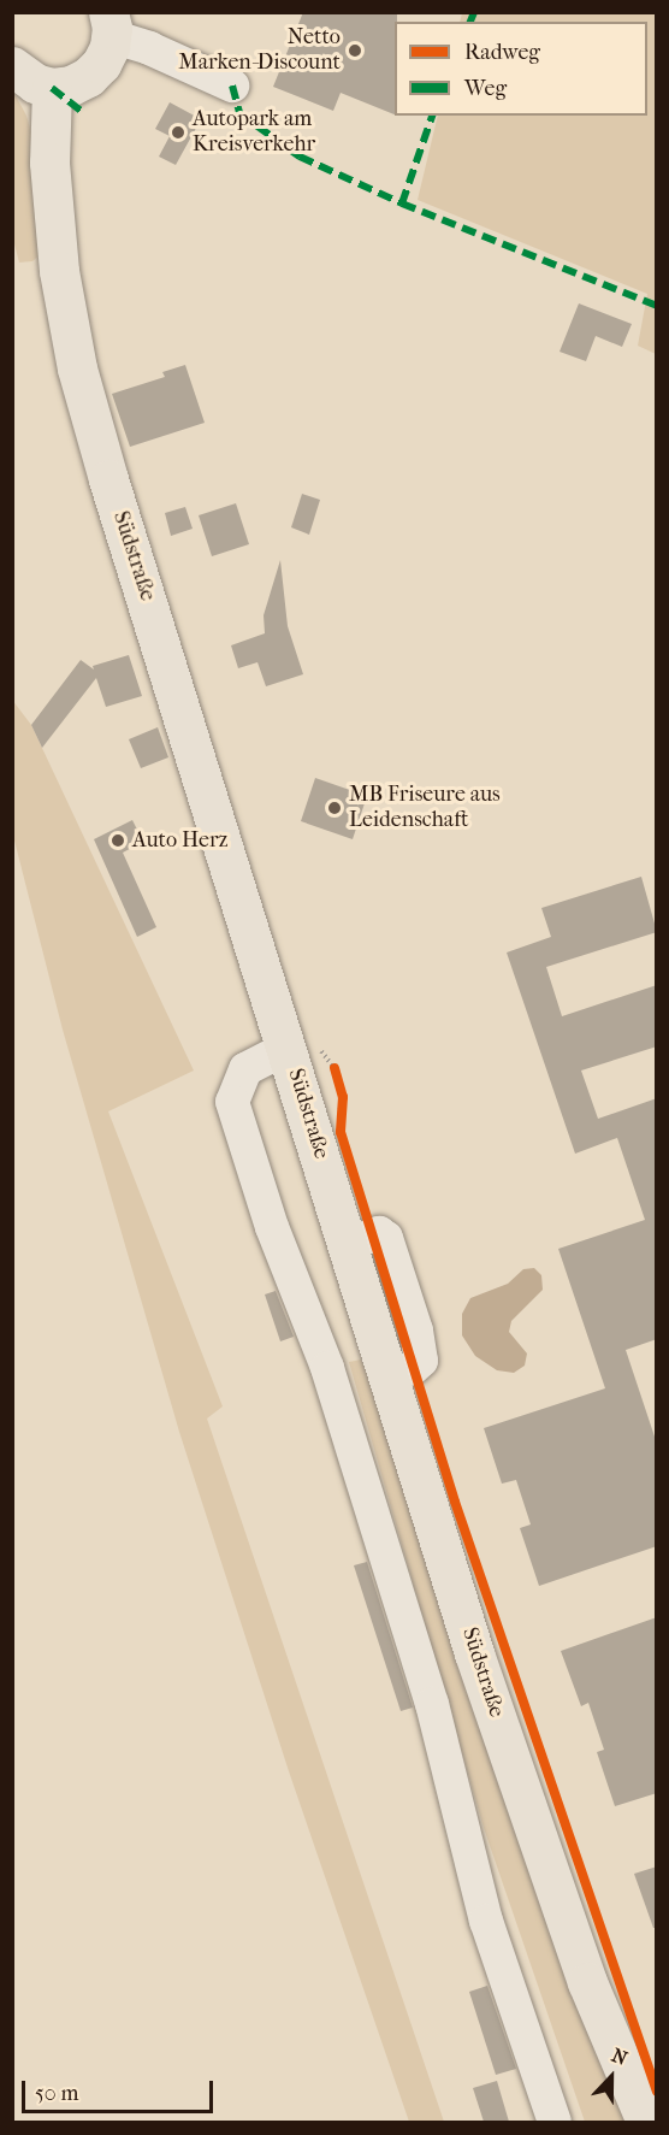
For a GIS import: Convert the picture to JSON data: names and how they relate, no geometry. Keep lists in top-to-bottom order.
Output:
{
  "streets": {
    "main road": ["Südstraße"]
  },
  "places": [
    "Netto Marken-Discount",
    "Autopark am Kreisverkehr",
    "MB Friseure aus Leidenschaft",
    "Auto Herz"
  ],
  "legend": ["Radweg", "Weg"],
  "scale_bar": "50 m",
  "north": "top"
}
